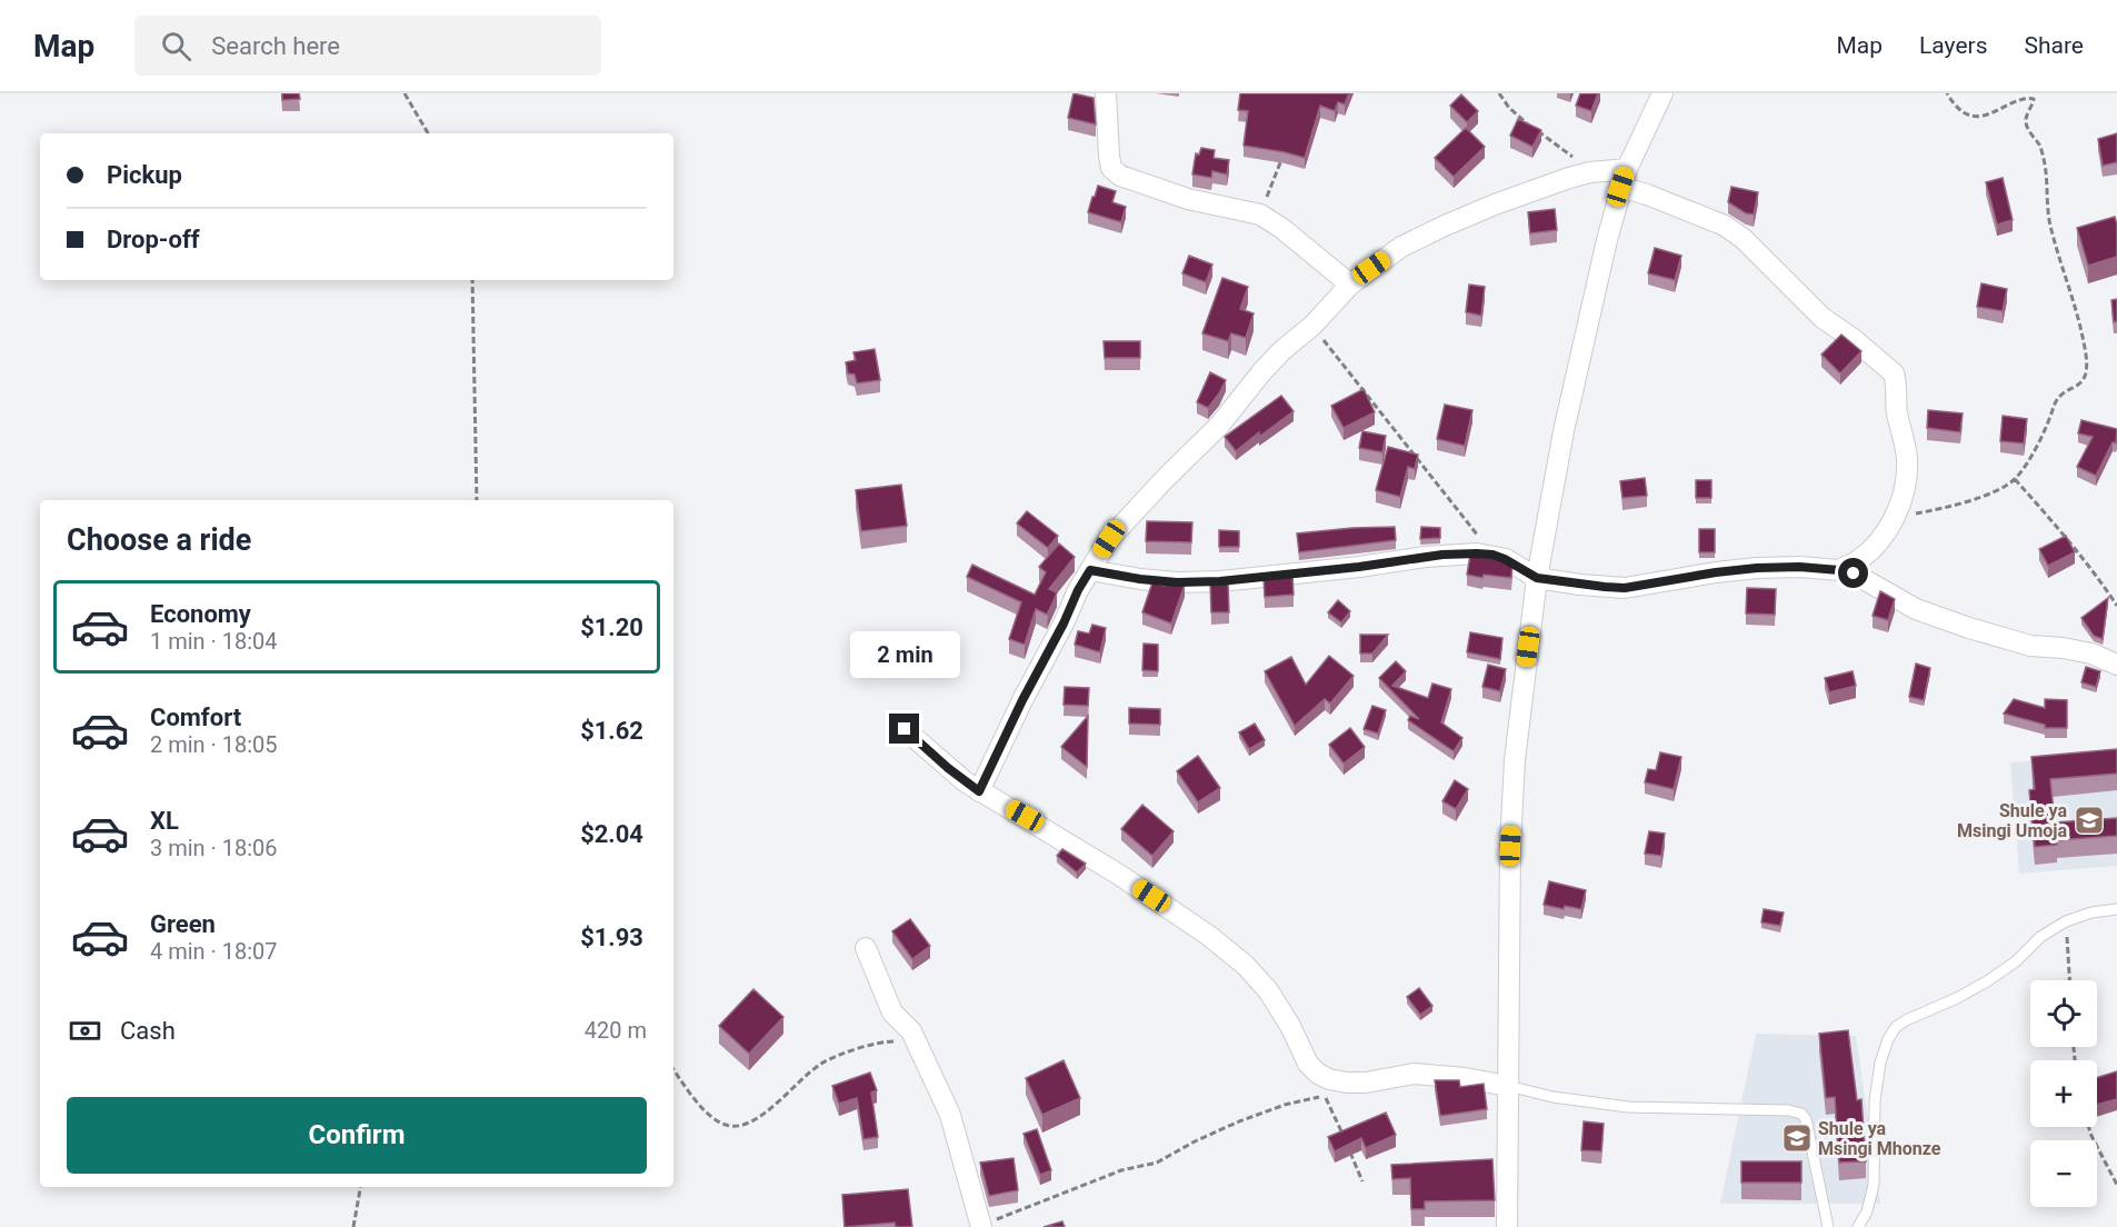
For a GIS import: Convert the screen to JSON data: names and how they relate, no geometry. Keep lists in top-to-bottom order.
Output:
{
  "places": {
    "school or university": ["Shule ya Msingi Umoja", "Shule ya Msingi Mhonze"]
  },
  "page": {
    "header": "Map",
    "search": "Search here",
    "nav": ["Map", "Layers", "Share"],
    "banner": ["Pickup", "Drop-off"],
    "heading": "Choose a ride",
    "list": [
      {
        "name": "Economy",
        "note": "1 min · 18:04",
        "value": "$1.20"
      },
      {
        "name": "Comfort",
        "note": "2 min · 18:05",
        "value": "$1.62"
      },
      {
        "name": "XL",
        "note": "3 min · 18:06",
        "value": "$2.04"
      },
      {
        "name": "Green",
        "note": "4 min · 18:07",
        "value": "$1.93"
      }
    ],
    "bubble": "2 min",
    "map_buttons": ["+", "−"],
    "pay": ["Cash", "420 m"],
    "buttons": "Confirm"
  }
}
